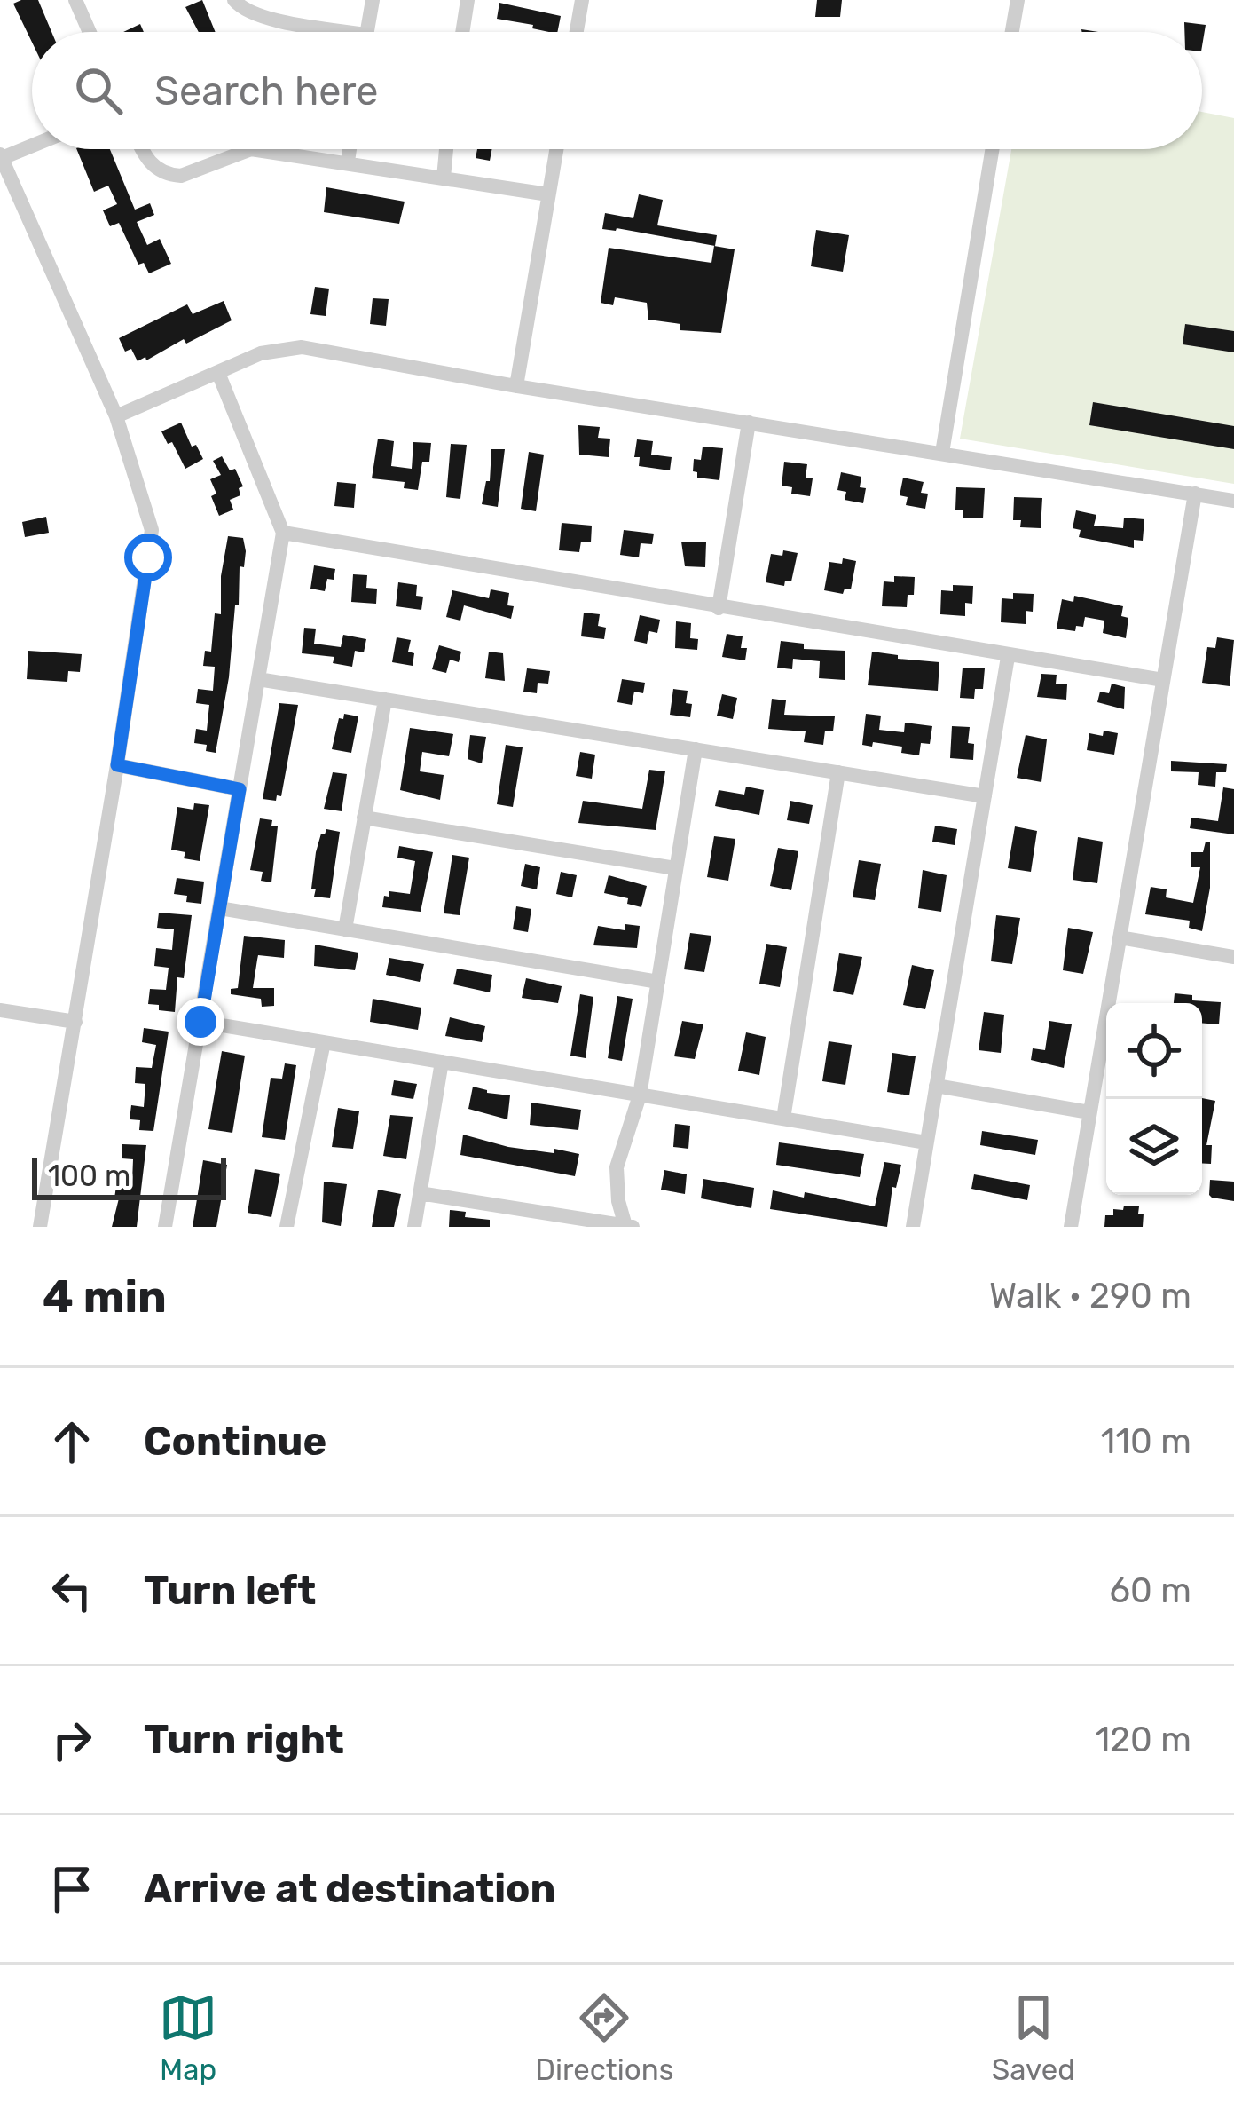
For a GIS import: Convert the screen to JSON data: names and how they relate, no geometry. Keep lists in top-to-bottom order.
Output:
{
  "scale_bar": "100 m",
  "page": {
    "search": "Search here",
    "scale": "100 m",
    "heading": ["4 min", "Walk · 290 m"],
    "list": [
      ["Continue", "110 m"],
      ["Turn left", "60 m"],
      ["Turn right", "120 m"],
      "Arrive at destination"
    ],
    "nav": ["Map", "Directions", "Saved"]
  }
}
